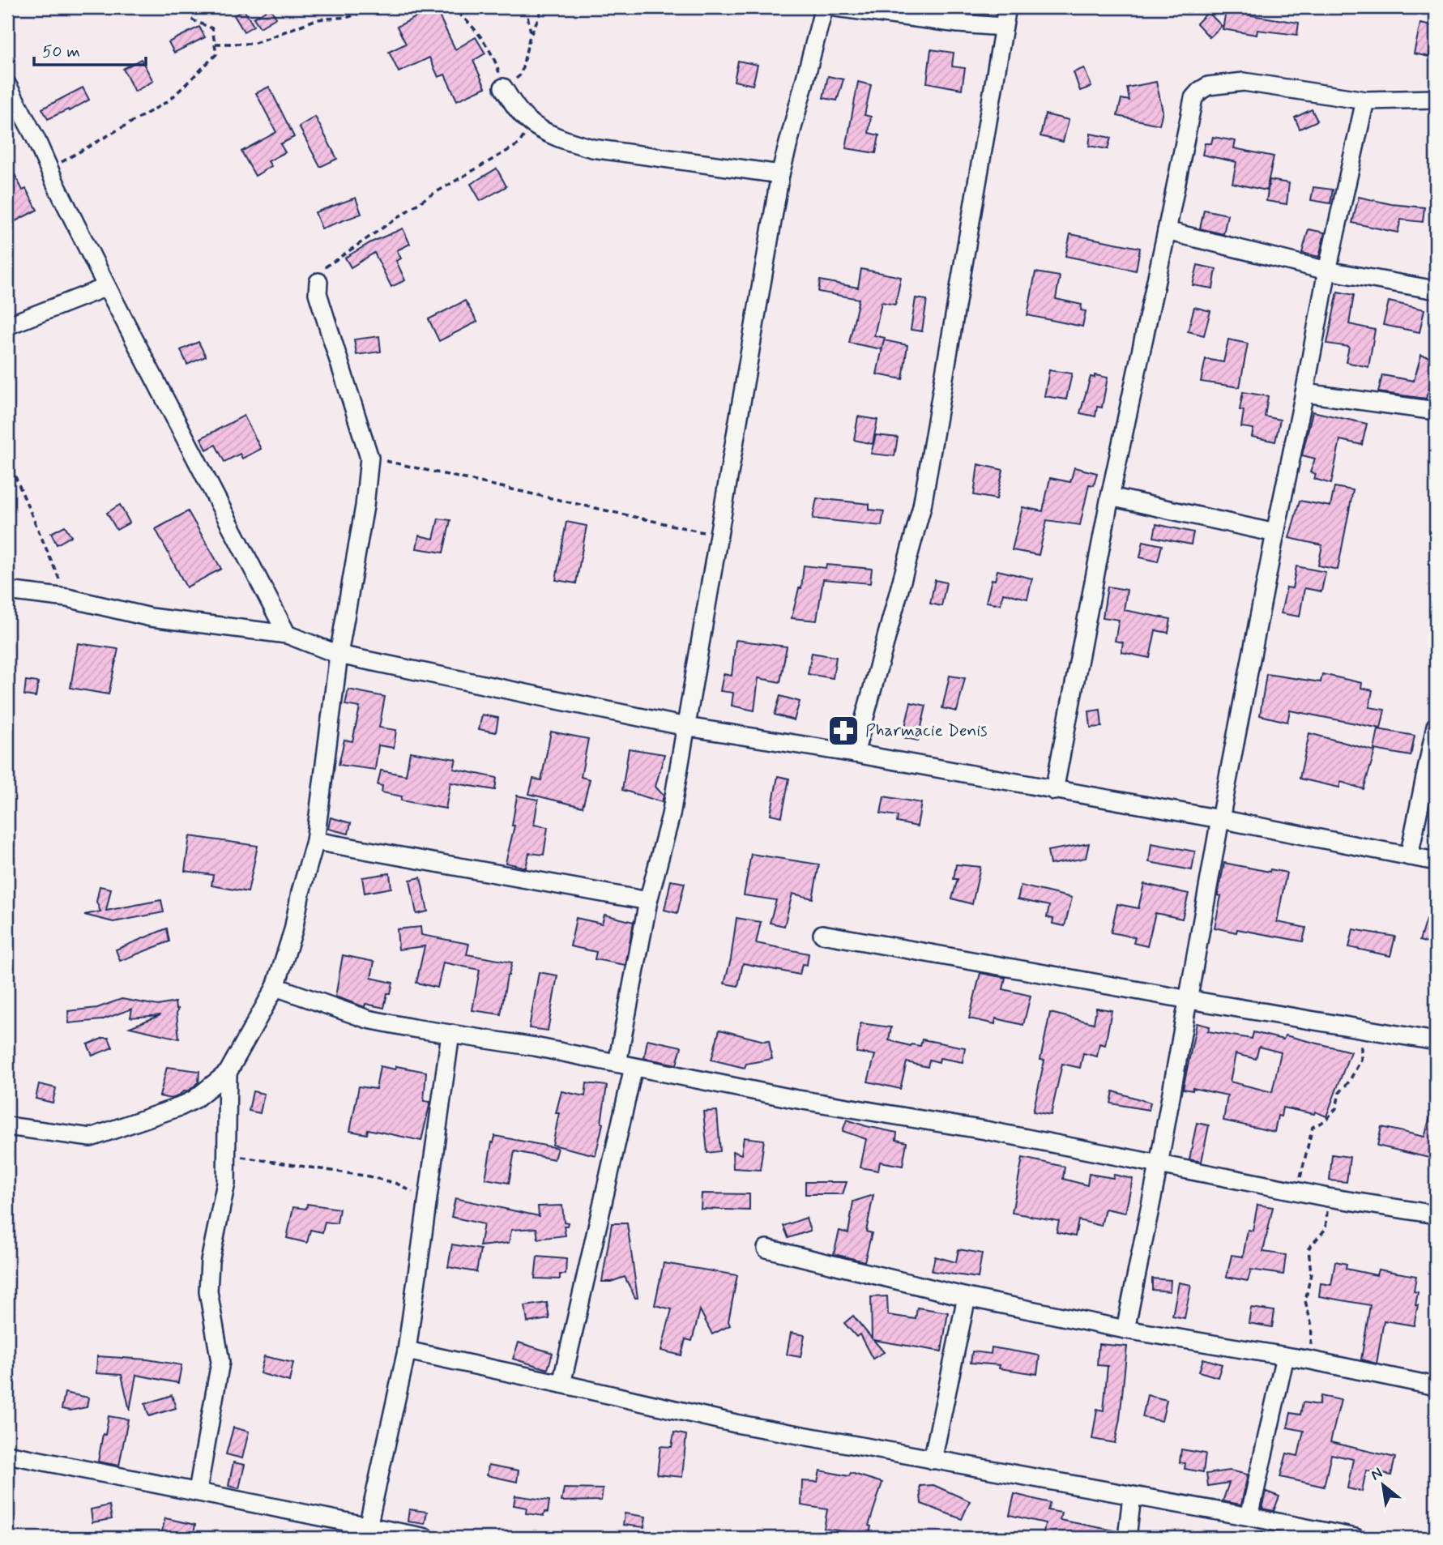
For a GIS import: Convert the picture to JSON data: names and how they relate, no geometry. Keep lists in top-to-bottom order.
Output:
{
  "places": {
    "pharmacy": ["Pharmacie Denis"]
  },
  "scale_bar": "50 m",
  "north": "top left"
}
